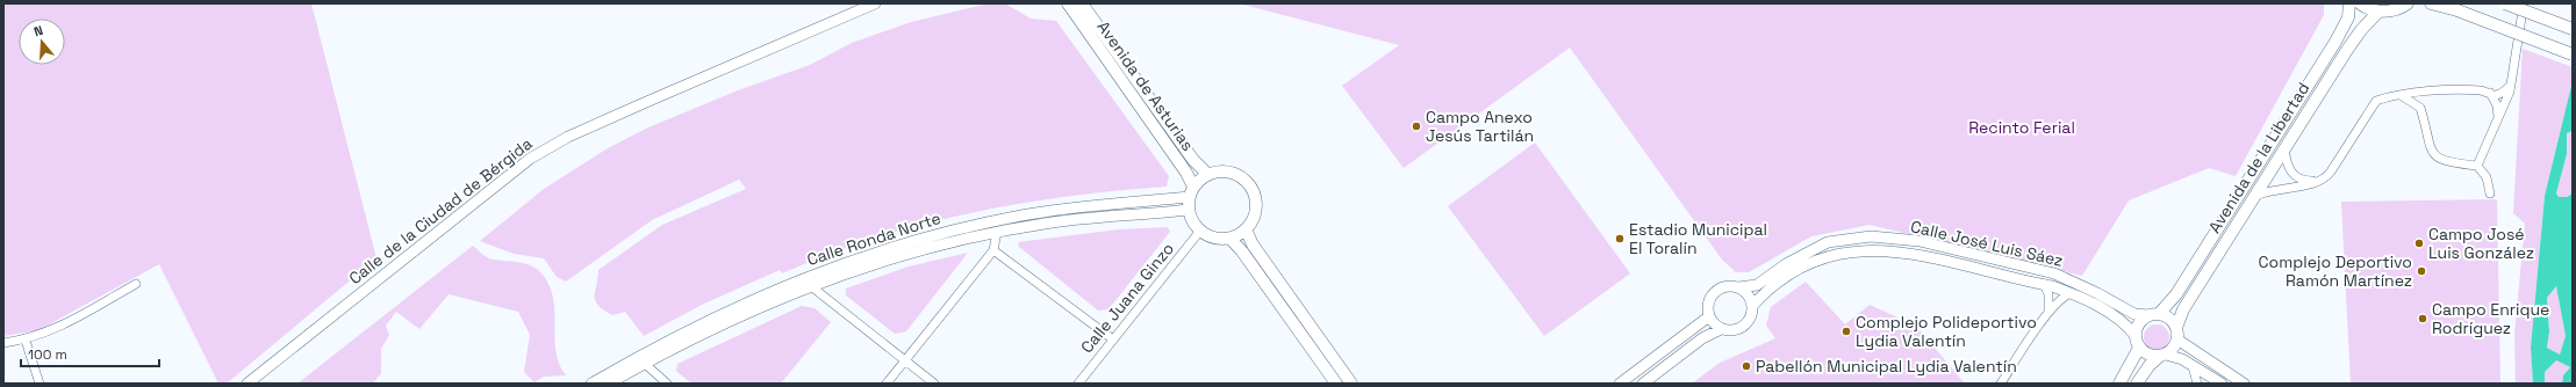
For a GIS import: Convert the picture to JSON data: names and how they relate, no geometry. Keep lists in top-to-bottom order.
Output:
{
  "streets": {
    "main road": ["Avenida de Asturias", "Avenida de la Libertad"],
    "street": [
      "Calle de la Ciudad de Bérgida",
      "Calle Ronda Norte",
      "Calle José Luis Sáez",
      "Calle Juana Ginzo"
    ]
  },
  "crossings": [
    ["Avenida de Asturias", "Calle Ronda Norte"],
    ["Avenida de Asturias", "Calle Juana Ginzo"],
    ["Avenida de la Libertad", "Calle José Luis Sáez"],
    ["Calle Ronda Norte", "Calle Juana Ginzo"]
  ],
  "parks": ["Recinto Ferial"],
  "places": [
    "Campo Anexo Jesús Tartilán",
    "Estadio Municipal El Toralín",
    "Campo José Luis González",
    "Complejo Deportivo Ramón Martínez",
    "Campo Enrique Rodríguez",
    "Complejo Polideportivo Lydia Valentín",
    "Pabellón Municipal Lydia Valentín"
  ],
  "scale_bar": "100 m",
  "north": "top"
}
